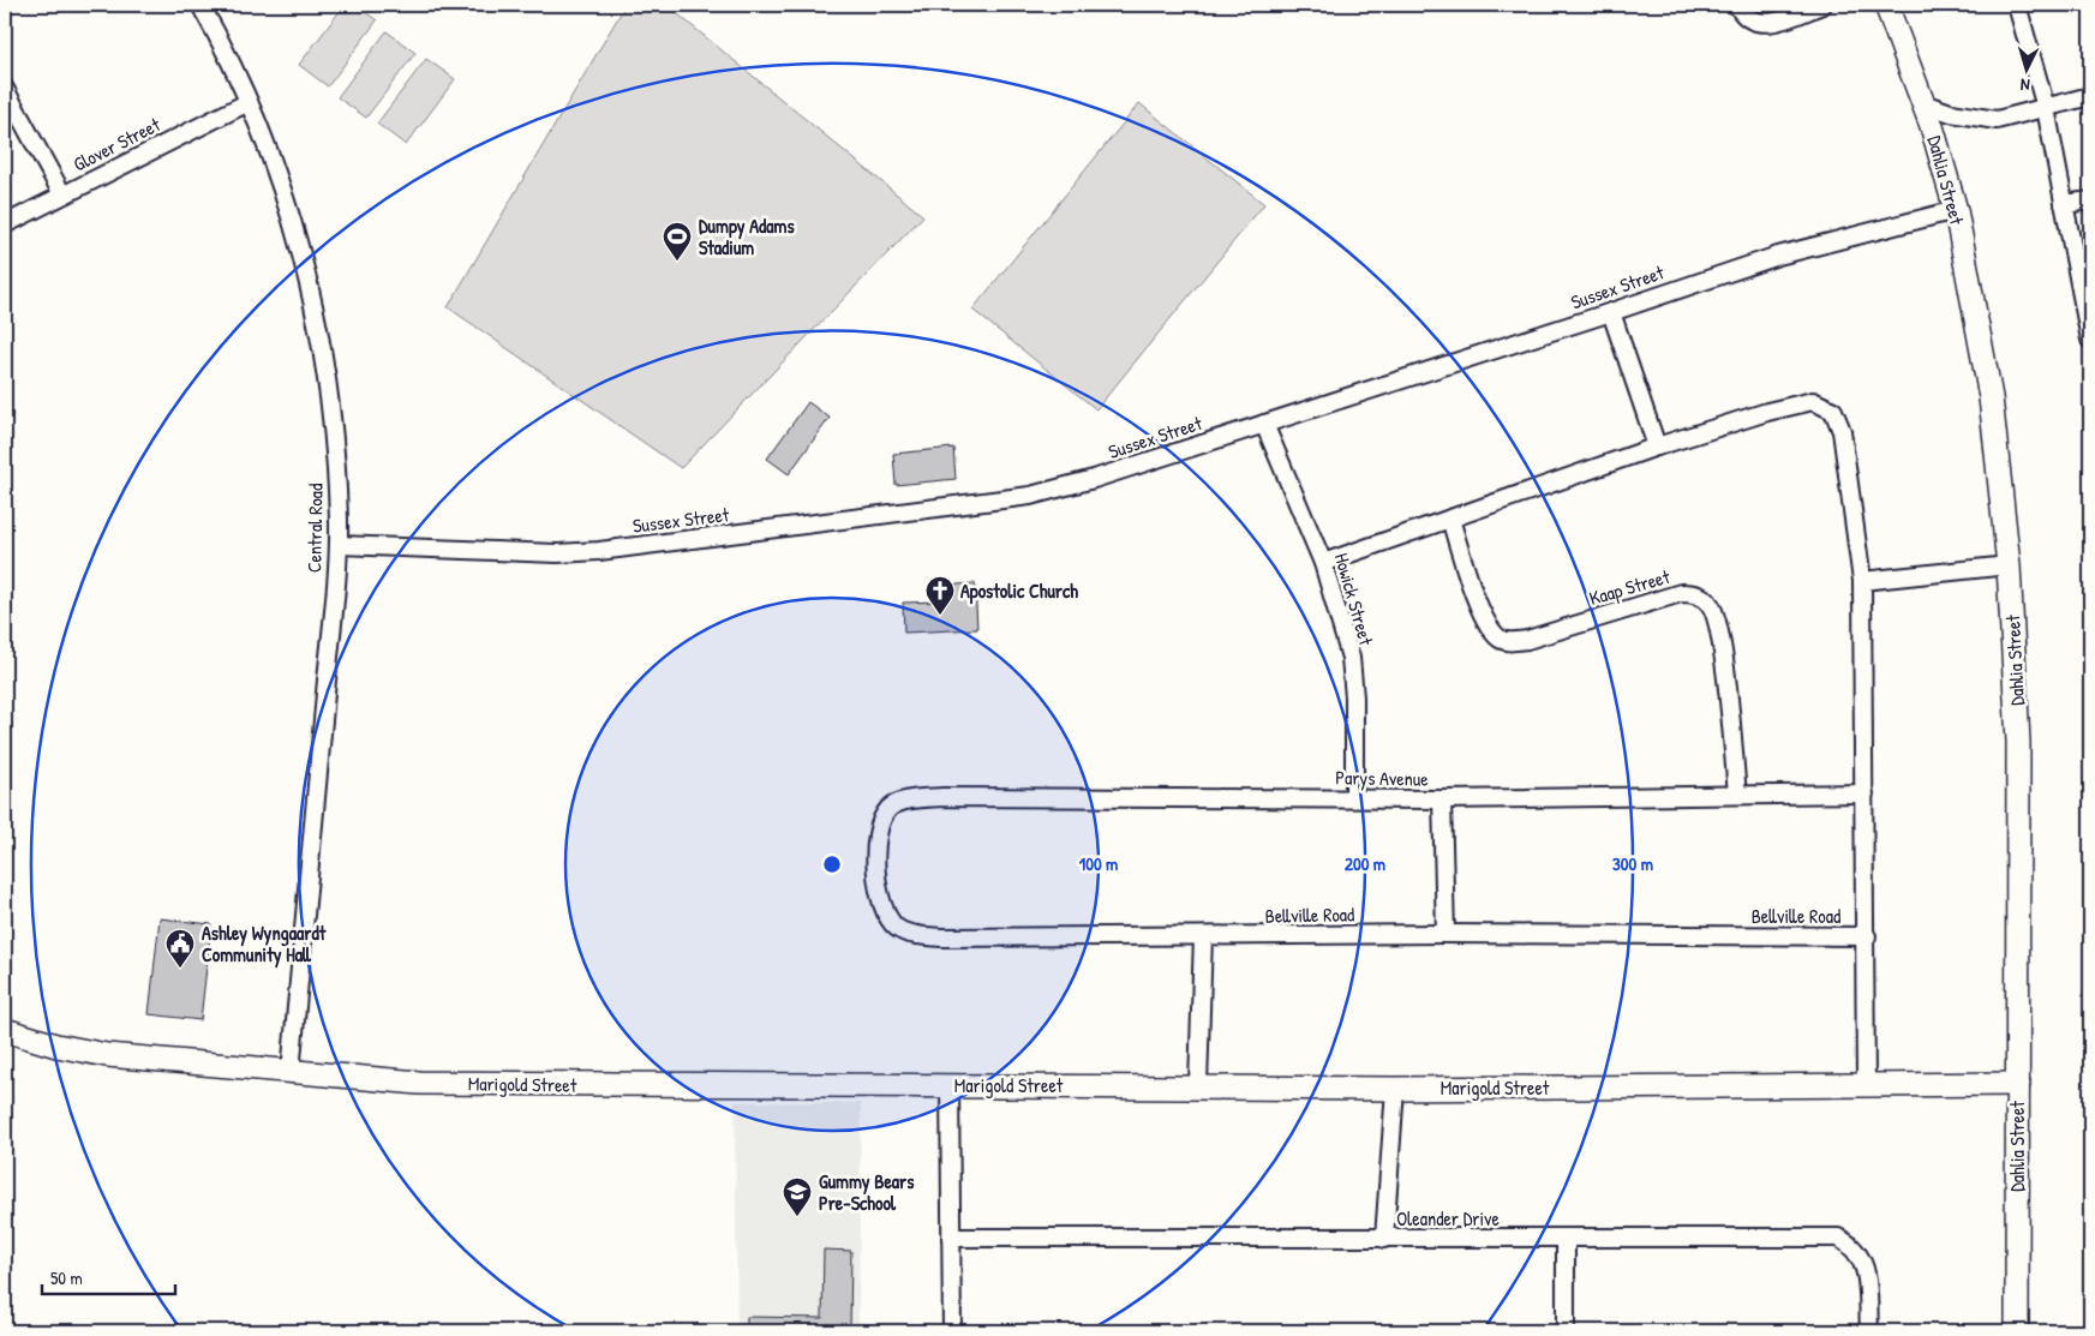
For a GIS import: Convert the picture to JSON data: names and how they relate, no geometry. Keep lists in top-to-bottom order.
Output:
{
  "streets": {
    "street": [
      "Glover Street",
      "Dahlia Street",
      "Sussex Street",
      "Central Road",
      "Kaap Street",
      "Howick Street",
      "Parys Avenue",
      "Bellville Road",
      "Marigold Street",
      "Oleander Drive"
    ]
  },
  "crossings": [
    ["Glover Street", "Central Road"],
    ["Dahlia Street", "Sussex Street"],
    ["Dahlia Street", "Marigold Street"],
    ["Sussex Street", "Central Road"],
    ["Sussex Street", "Howick Street"],
    ["Central Road", "Marigold Street"],
    ["Kaap Street", "Parys Avenue"],
    ["Howick Street", "Parys Avenue"],
    ["Parys Avenue", "Bellville Road"]
  ],
  "places": {
    "sports": ["Dumpy Adams Stadium"],
    "church": ["Apostolic Church"],
    "public building": ["Ashley Wyngaardt Community Hall"],
    "school or university": ["Gummy Bears Pre-School"]
  },
  "scale_bar": "50 m",
  "north": "bottom",
  "rings": ["100 m", "200 m", "300 m"]
}
